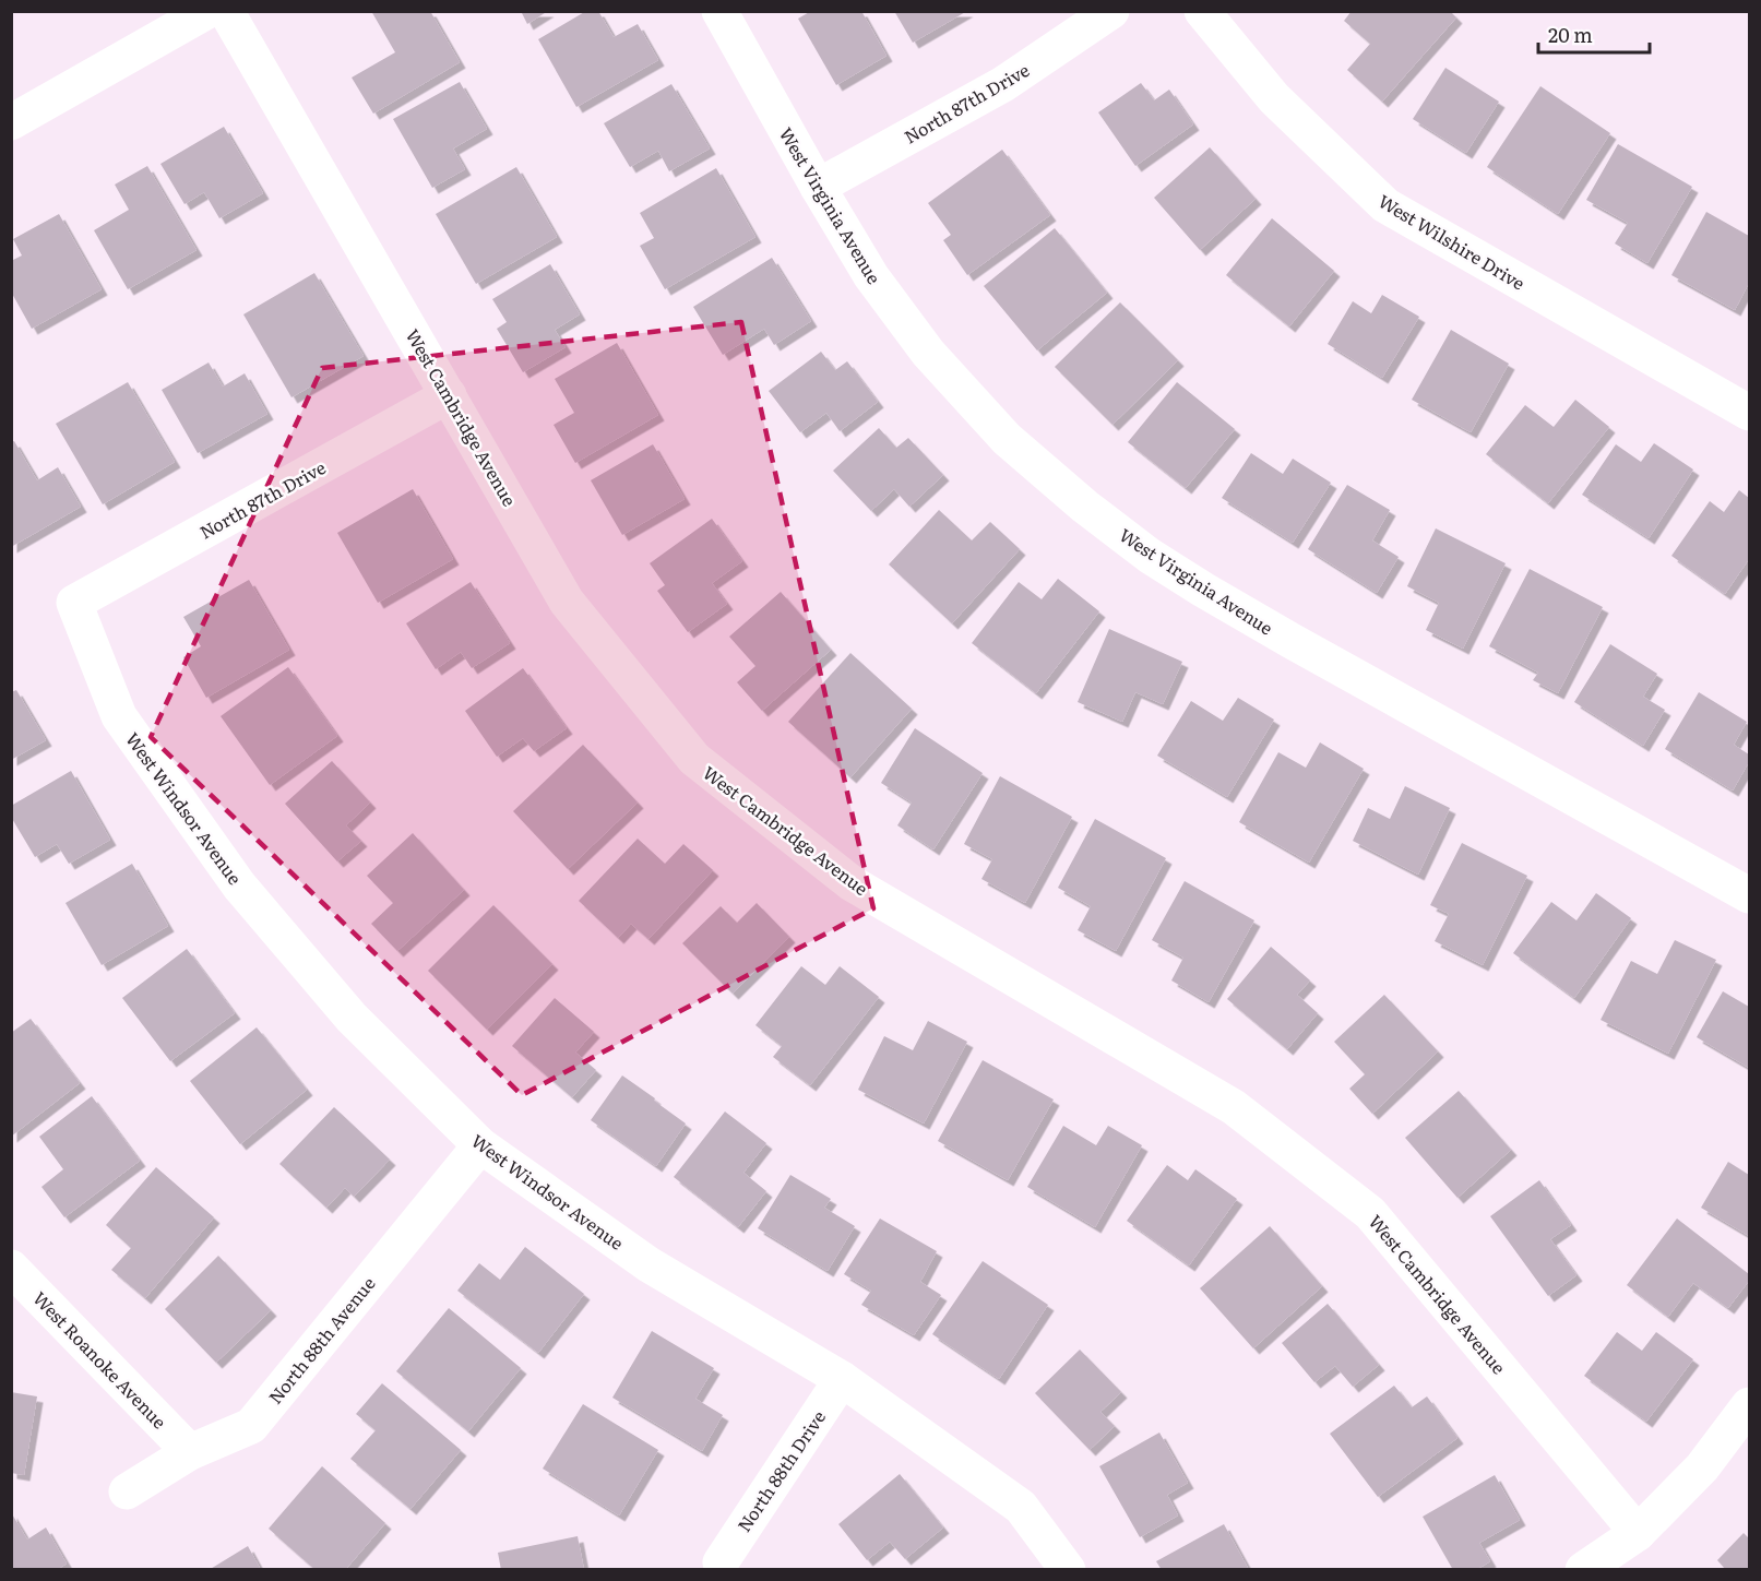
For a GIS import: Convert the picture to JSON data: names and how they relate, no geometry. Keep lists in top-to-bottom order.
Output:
{
  "streets": {
    "street": [
      "North 87th Drive",
      "West Virginia Avenue",
      "West Wilshire Drive",
      "West Cambridge Avenue",
      "West Windsor Avenue",
      "North 88th Avenue",
      "West Roanoke Avenue",
      "North 88th Drive"
    ]
  },
  "crossings": [
    ["North 87th Drive", "West Virginia Avenue"],
    ["North 87th Drive", "West Cambridge Avenue"],
    ["North 87th Drive", "West Windsor Avenue"],
    ["West Windsor Avenue", "North 88th Avenue"],
    ["West Windsor Avenue", "North 88th Drive"],
    ["North 88th Avenue", "West Roanoke Avenue"]
  ],
  "scale_bar": "20 m"
}
